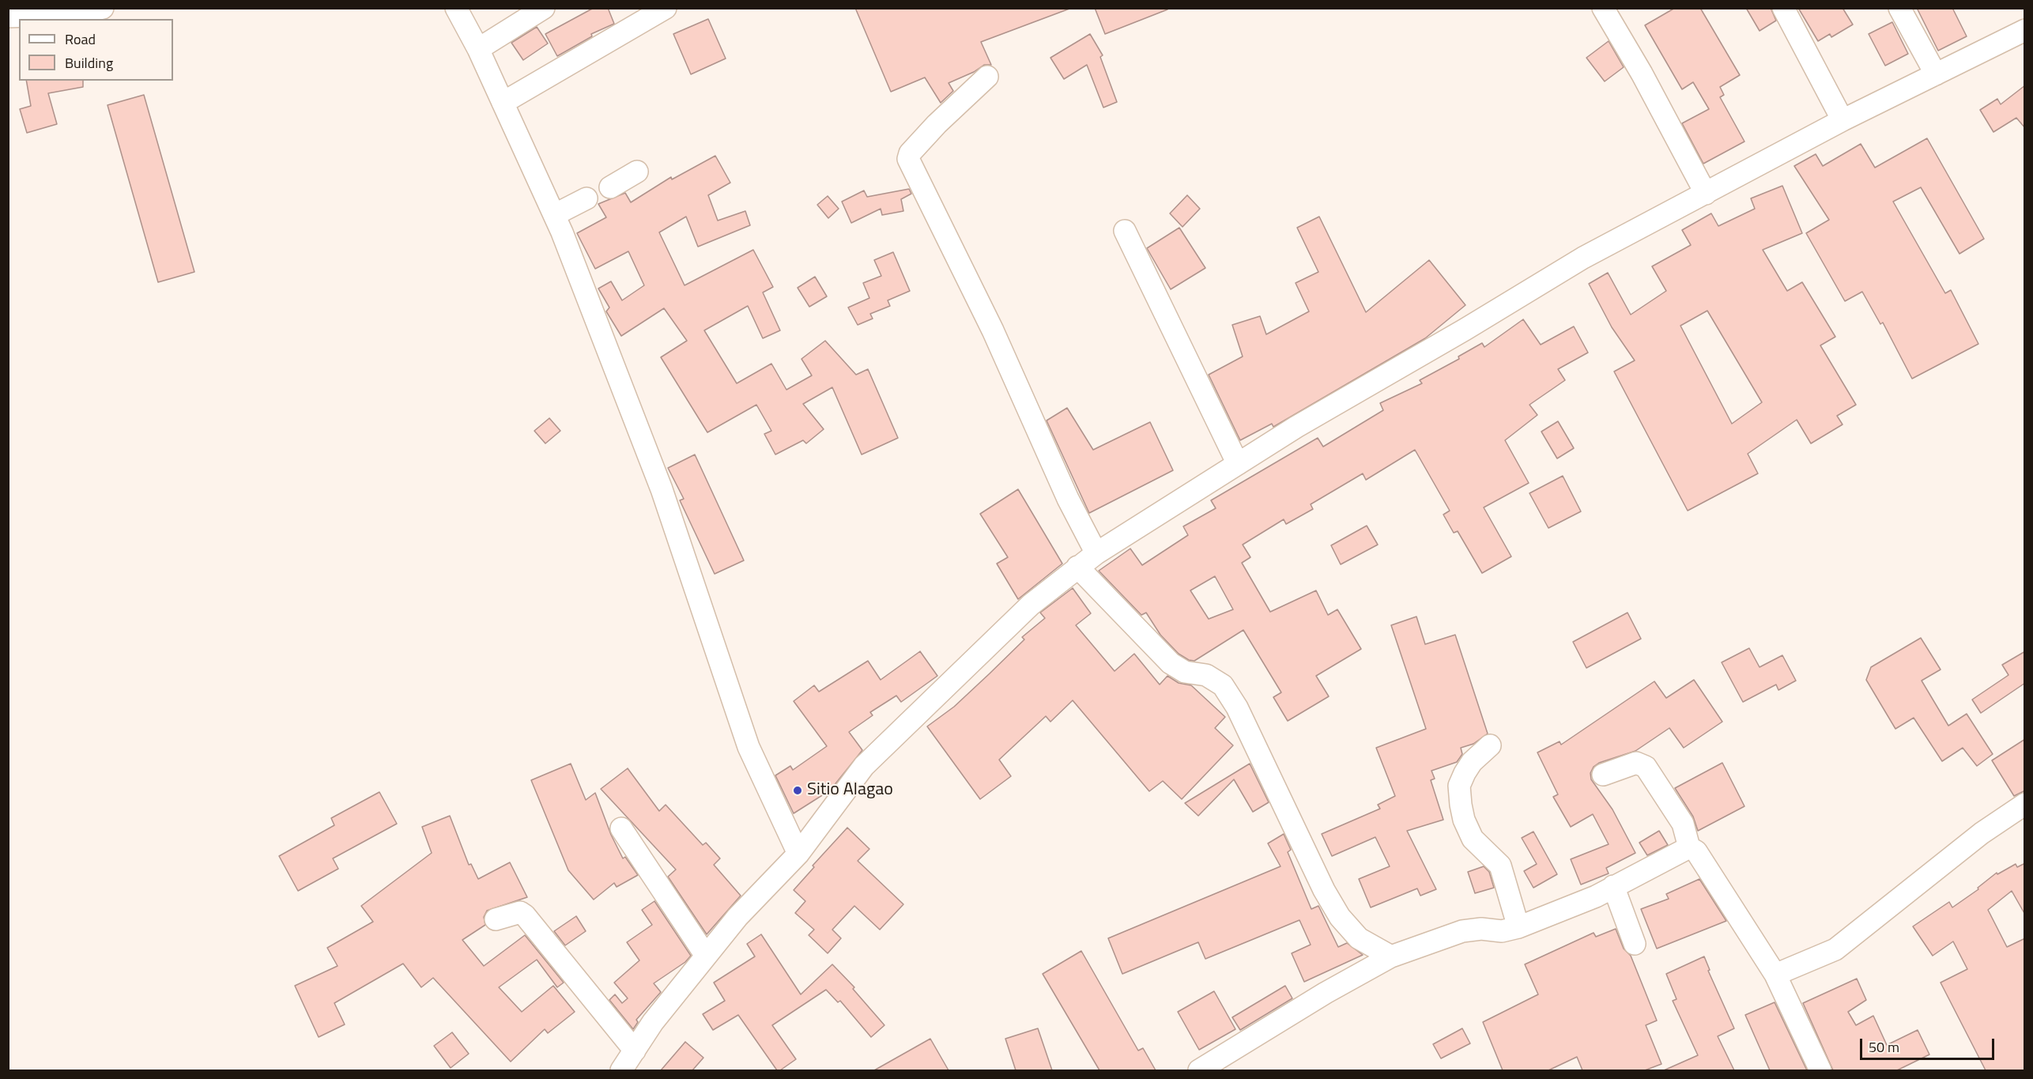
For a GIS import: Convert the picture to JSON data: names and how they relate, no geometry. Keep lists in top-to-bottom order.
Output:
{
  "places": ["Sitio Alagao"],
  "legend": ["Road", "Building"],
  "scale_bar": "50 m"
}
